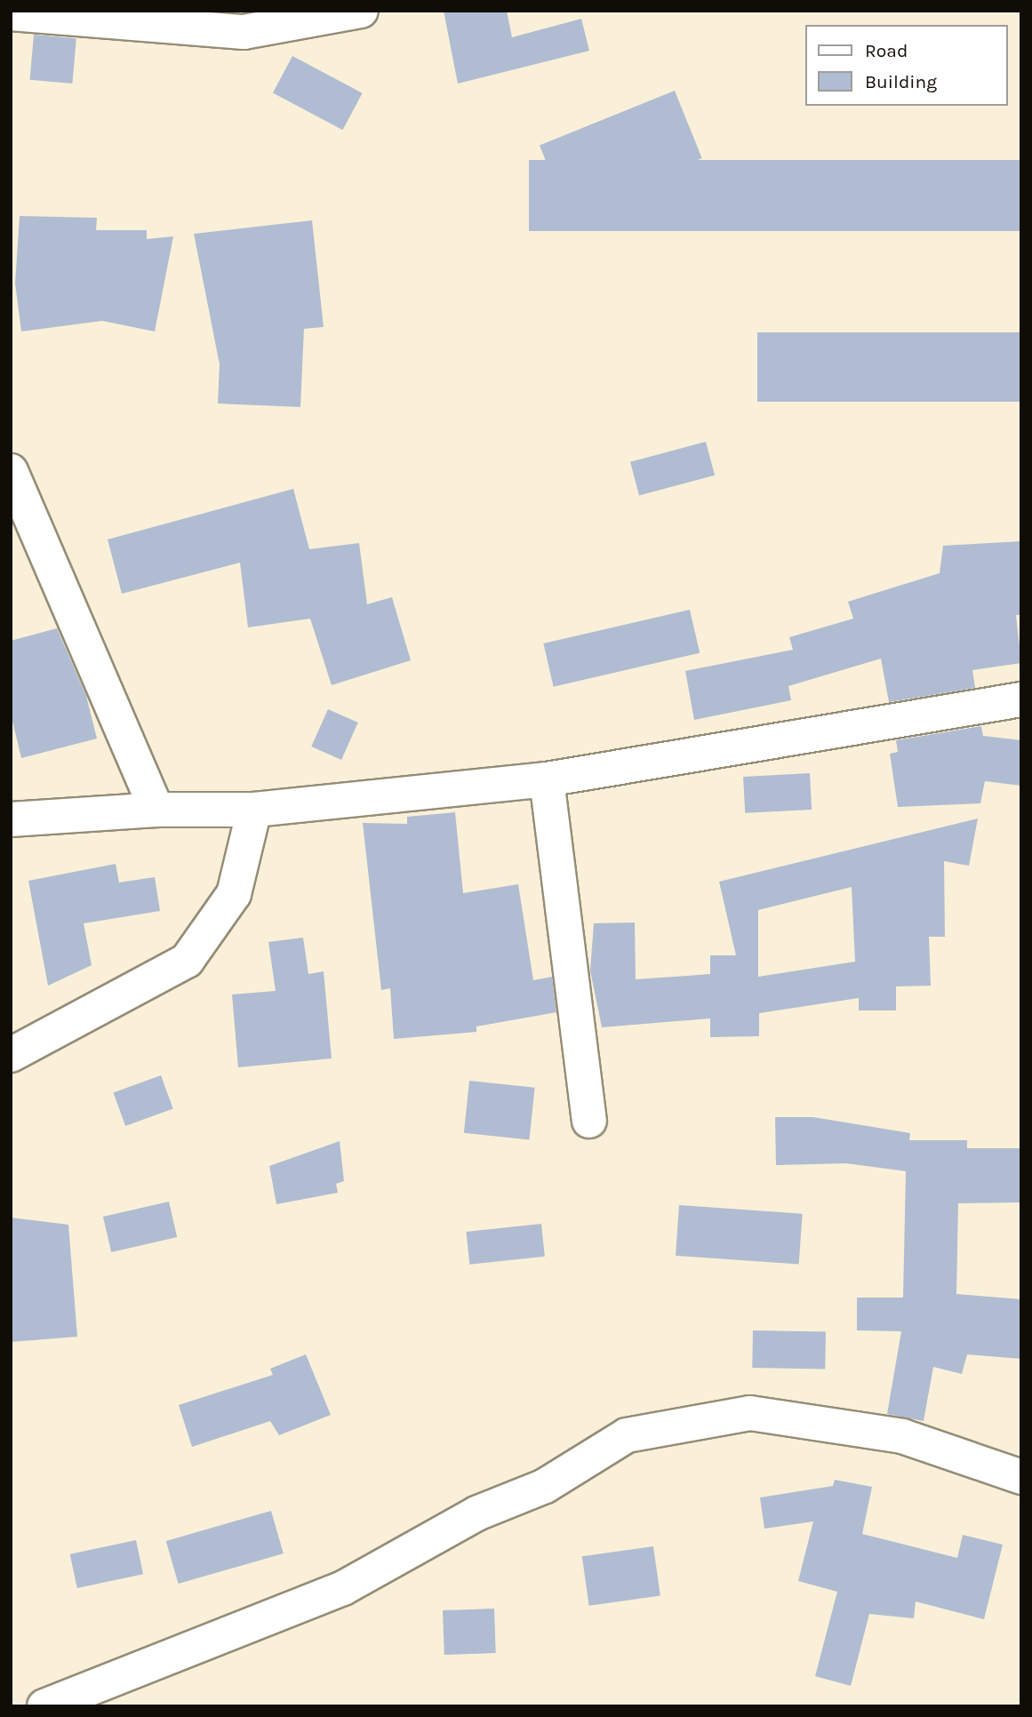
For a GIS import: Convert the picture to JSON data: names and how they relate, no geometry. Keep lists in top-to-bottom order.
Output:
{
  "legend": ["Road", "Building"]
}
